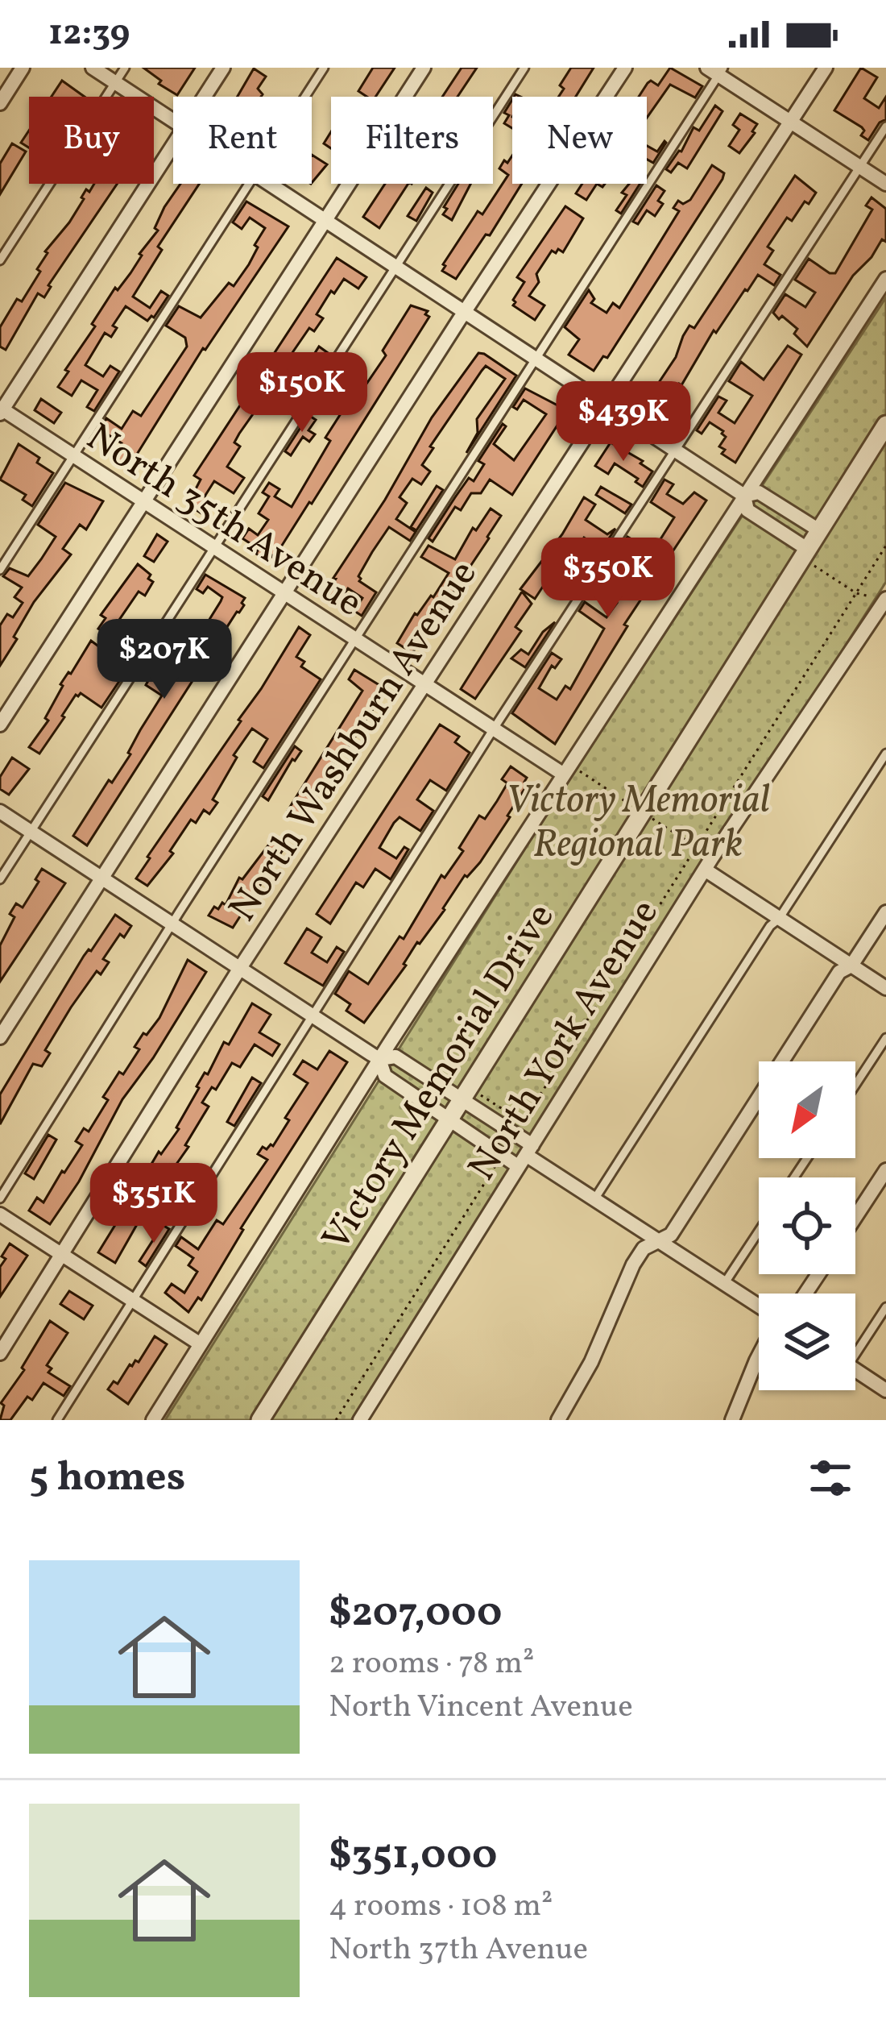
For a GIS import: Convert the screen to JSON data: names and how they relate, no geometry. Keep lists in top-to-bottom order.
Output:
{
  "streets": {
    "street": [
      "North 35th Avenue",
      "North Washburn Avenue",
      "North York Avenue",
      "Victory Memorial Drive"
    ]
  },
  "crossings": [
    ["North 35th Avenue", "North Washburn Avenue"]
  ],
  "parks": ["Victory Memorial Regional Park"],
  "north": "bottom left",
  "page": {
    "status": "12:39",
    "chip": [
      "Buy",
      "Rent",
      "Filters",
      "New"
    ],
    "price": [
      "$150K",
      "$439K",
      "$350K",
      "$207K",
      "$351K"
    ],
    "heading": "5 homes",
    "list": [
      {
        "name": "$207,000",
        "note": "2 rooms · 78 m² · North Vincent Avenue"
      },
      {
        "name": "$351,000",
        "note": "4 rooms · 108 m² · North 37th Avenue"
      }
    ]
  }
}
